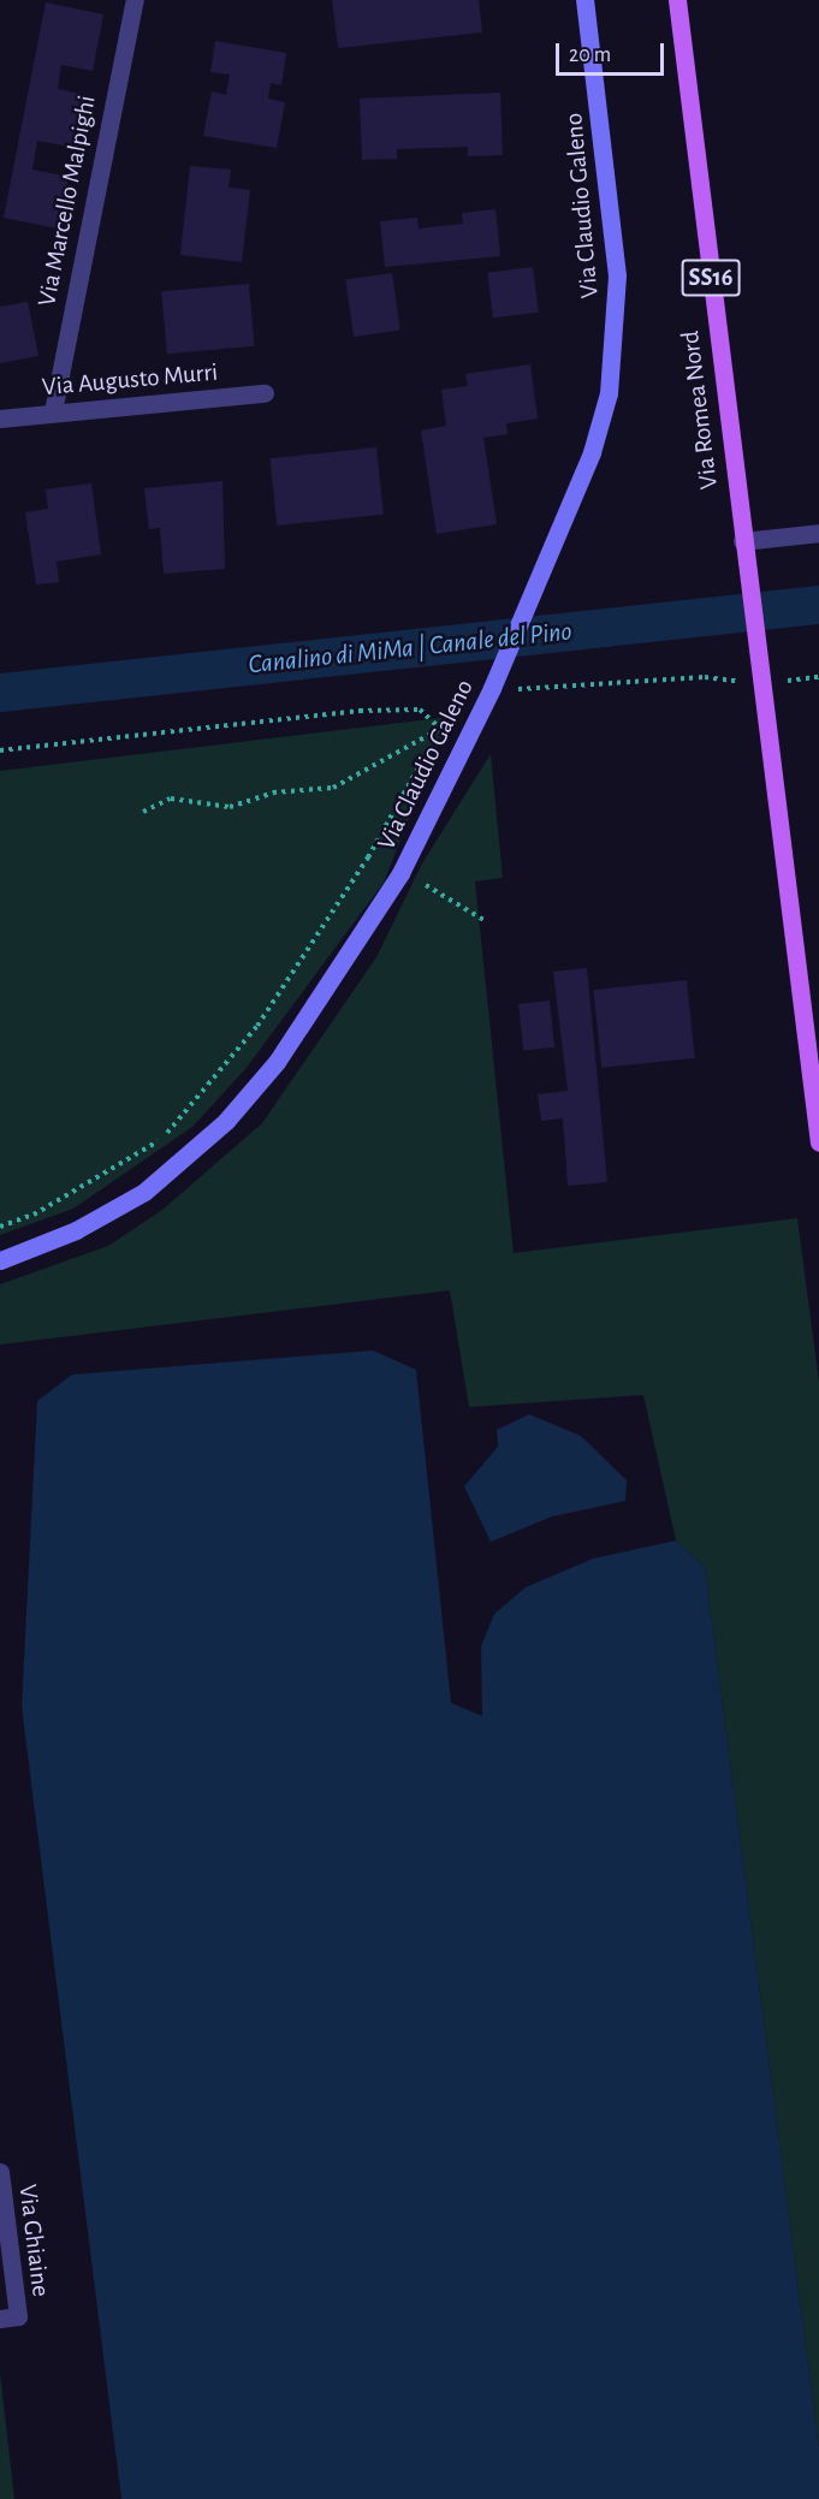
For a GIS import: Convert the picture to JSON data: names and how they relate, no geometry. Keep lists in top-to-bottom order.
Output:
{
  "streets": {
    "main road": ["SS16", "Via Romea Nord"],
    "street": [
      "Via Marcello Malpighi",
      "Via Claudio Galeno",
      "Via Augusto Murri",
      "Via Ghiaine"
    ]
  },
  "crossings": [
    ["Via Marcello Malpighi", "Via Augusto Murri"],
    ["SS16", "Via Romea Nord"]
  ],
  "water": ["Canalino di MiMa | Canale del Pino"],
  "scale_bar": "20 m"
}
